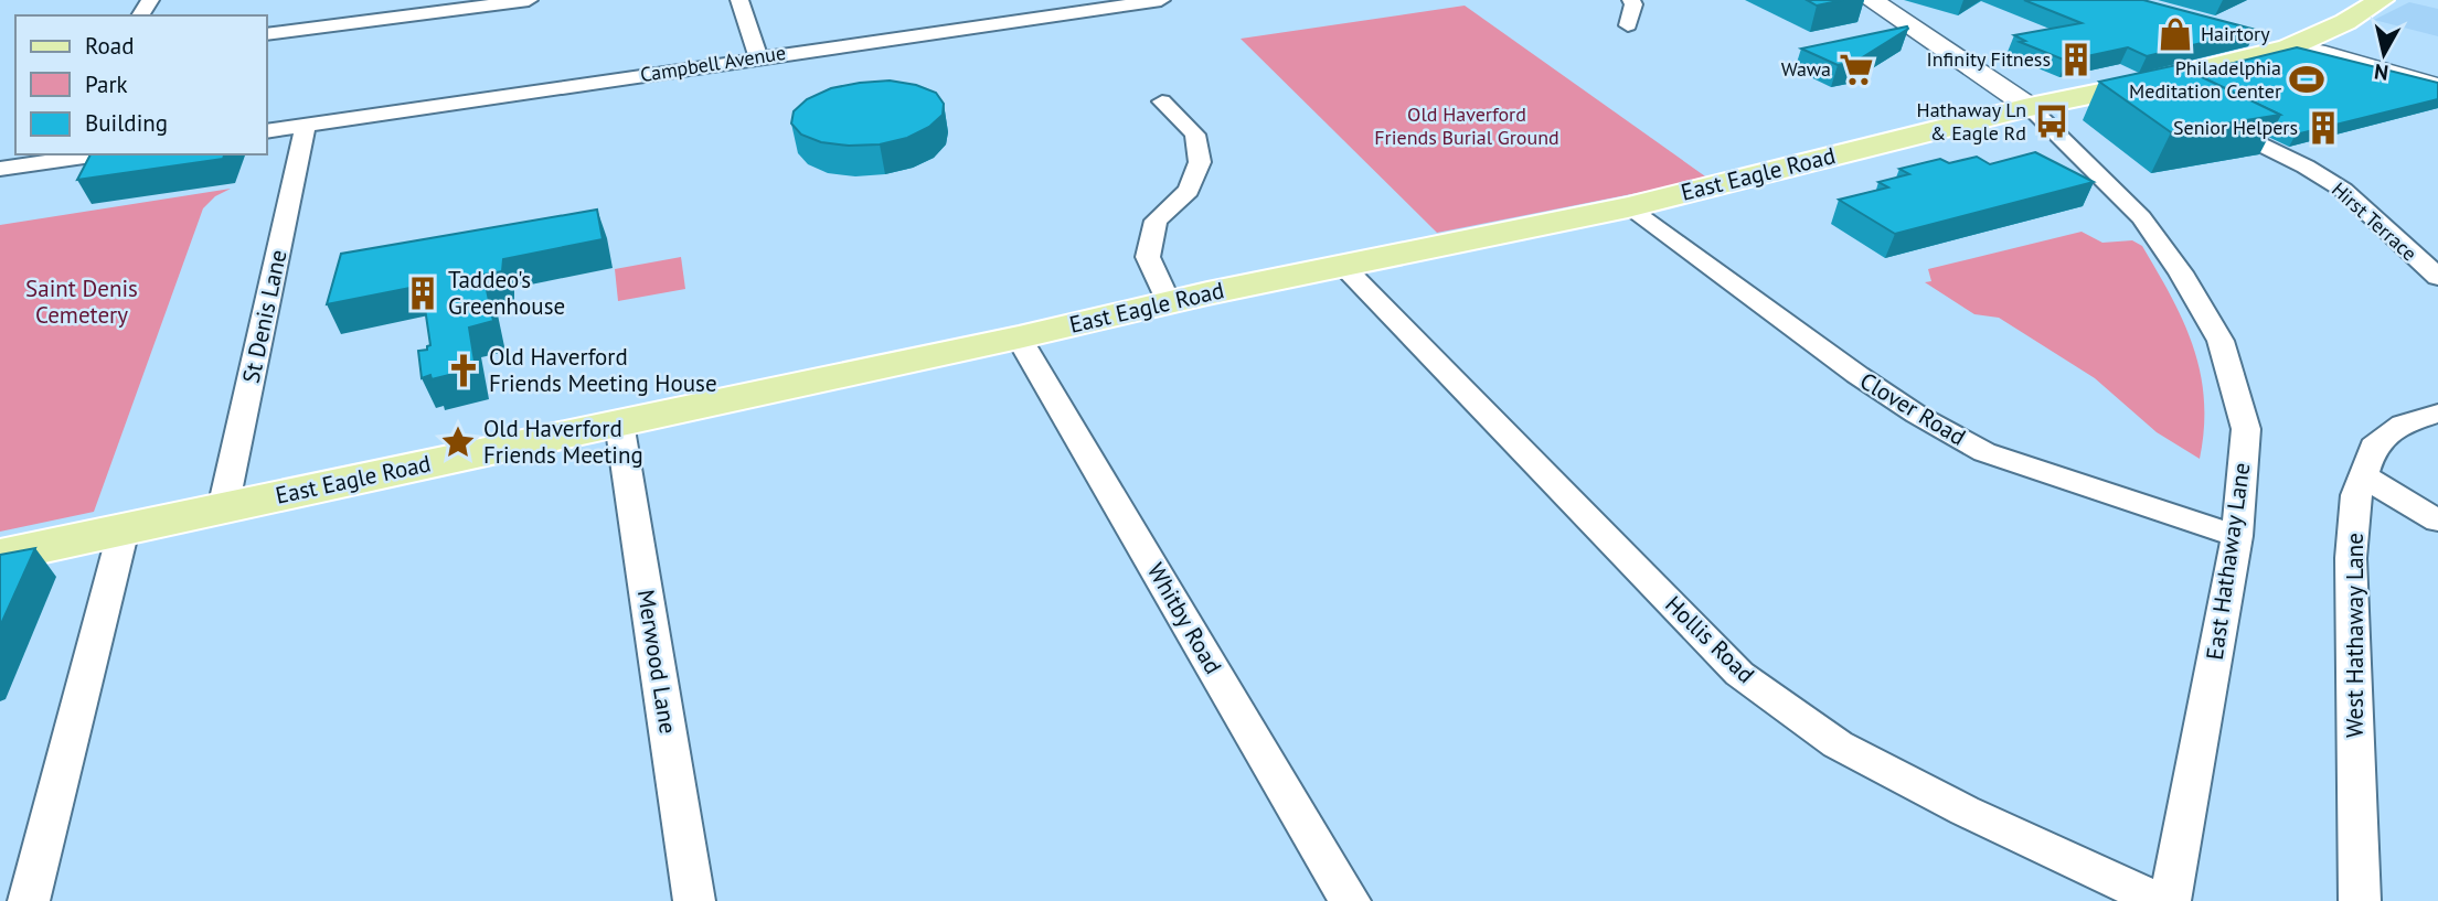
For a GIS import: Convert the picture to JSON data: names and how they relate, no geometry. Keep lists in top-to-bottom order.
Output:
{
  "streets": {
    "main road": ["East Eagle Road"],
    "street": [
      "Campbell Avenue",
      "Hirst Terrace",
      "St Denis Lane",
      "Clover Road",
      "East Hathaway Lane",
      "Whitby Road",
      "West Hathaway Lane",
      "Hollis Road",
      "Merwood Lane"
    ]
  },
  "crossings": [
    ["Campbell Avenue", "St Denis Lane"],
    ["East Eagle Road", "St Denis Lane"],
    ["East Eagle Road", "Clover Road"],
    ["East Eagle Road", "East Hathaway Lane"],
    ["East Eagle Road", "Whitby Road"],
    ["East Eagle Road", "Hollis Road"],
    ["East Eagle Road", "Merwood Lane"],
    ["Clover Road", "East Hathaway Lane"]
  ],
  "parks": ["Old Haverford Friends Burial Ground", "Saint Denis Cemetery"],
  "places": {
    "shop": ["Hairtory"],
    "building": ["Infinity Fitness", "Senior Helpers", "Taddeo's Greenhouse"],
    "supermarket": ["Wawa"],
    "sports": ["Philadelphia Meditation Center"],
    "bus stop": ["Hathaway Ln & Eagle Rd"],
    "church": ["Old Haverford Friends Meeting House"],
    "place": ["Old Haverford Friends Meeting"]
  },
  "legend": ["Road", "Park", "Building"],
  "north": "bottom"
}
